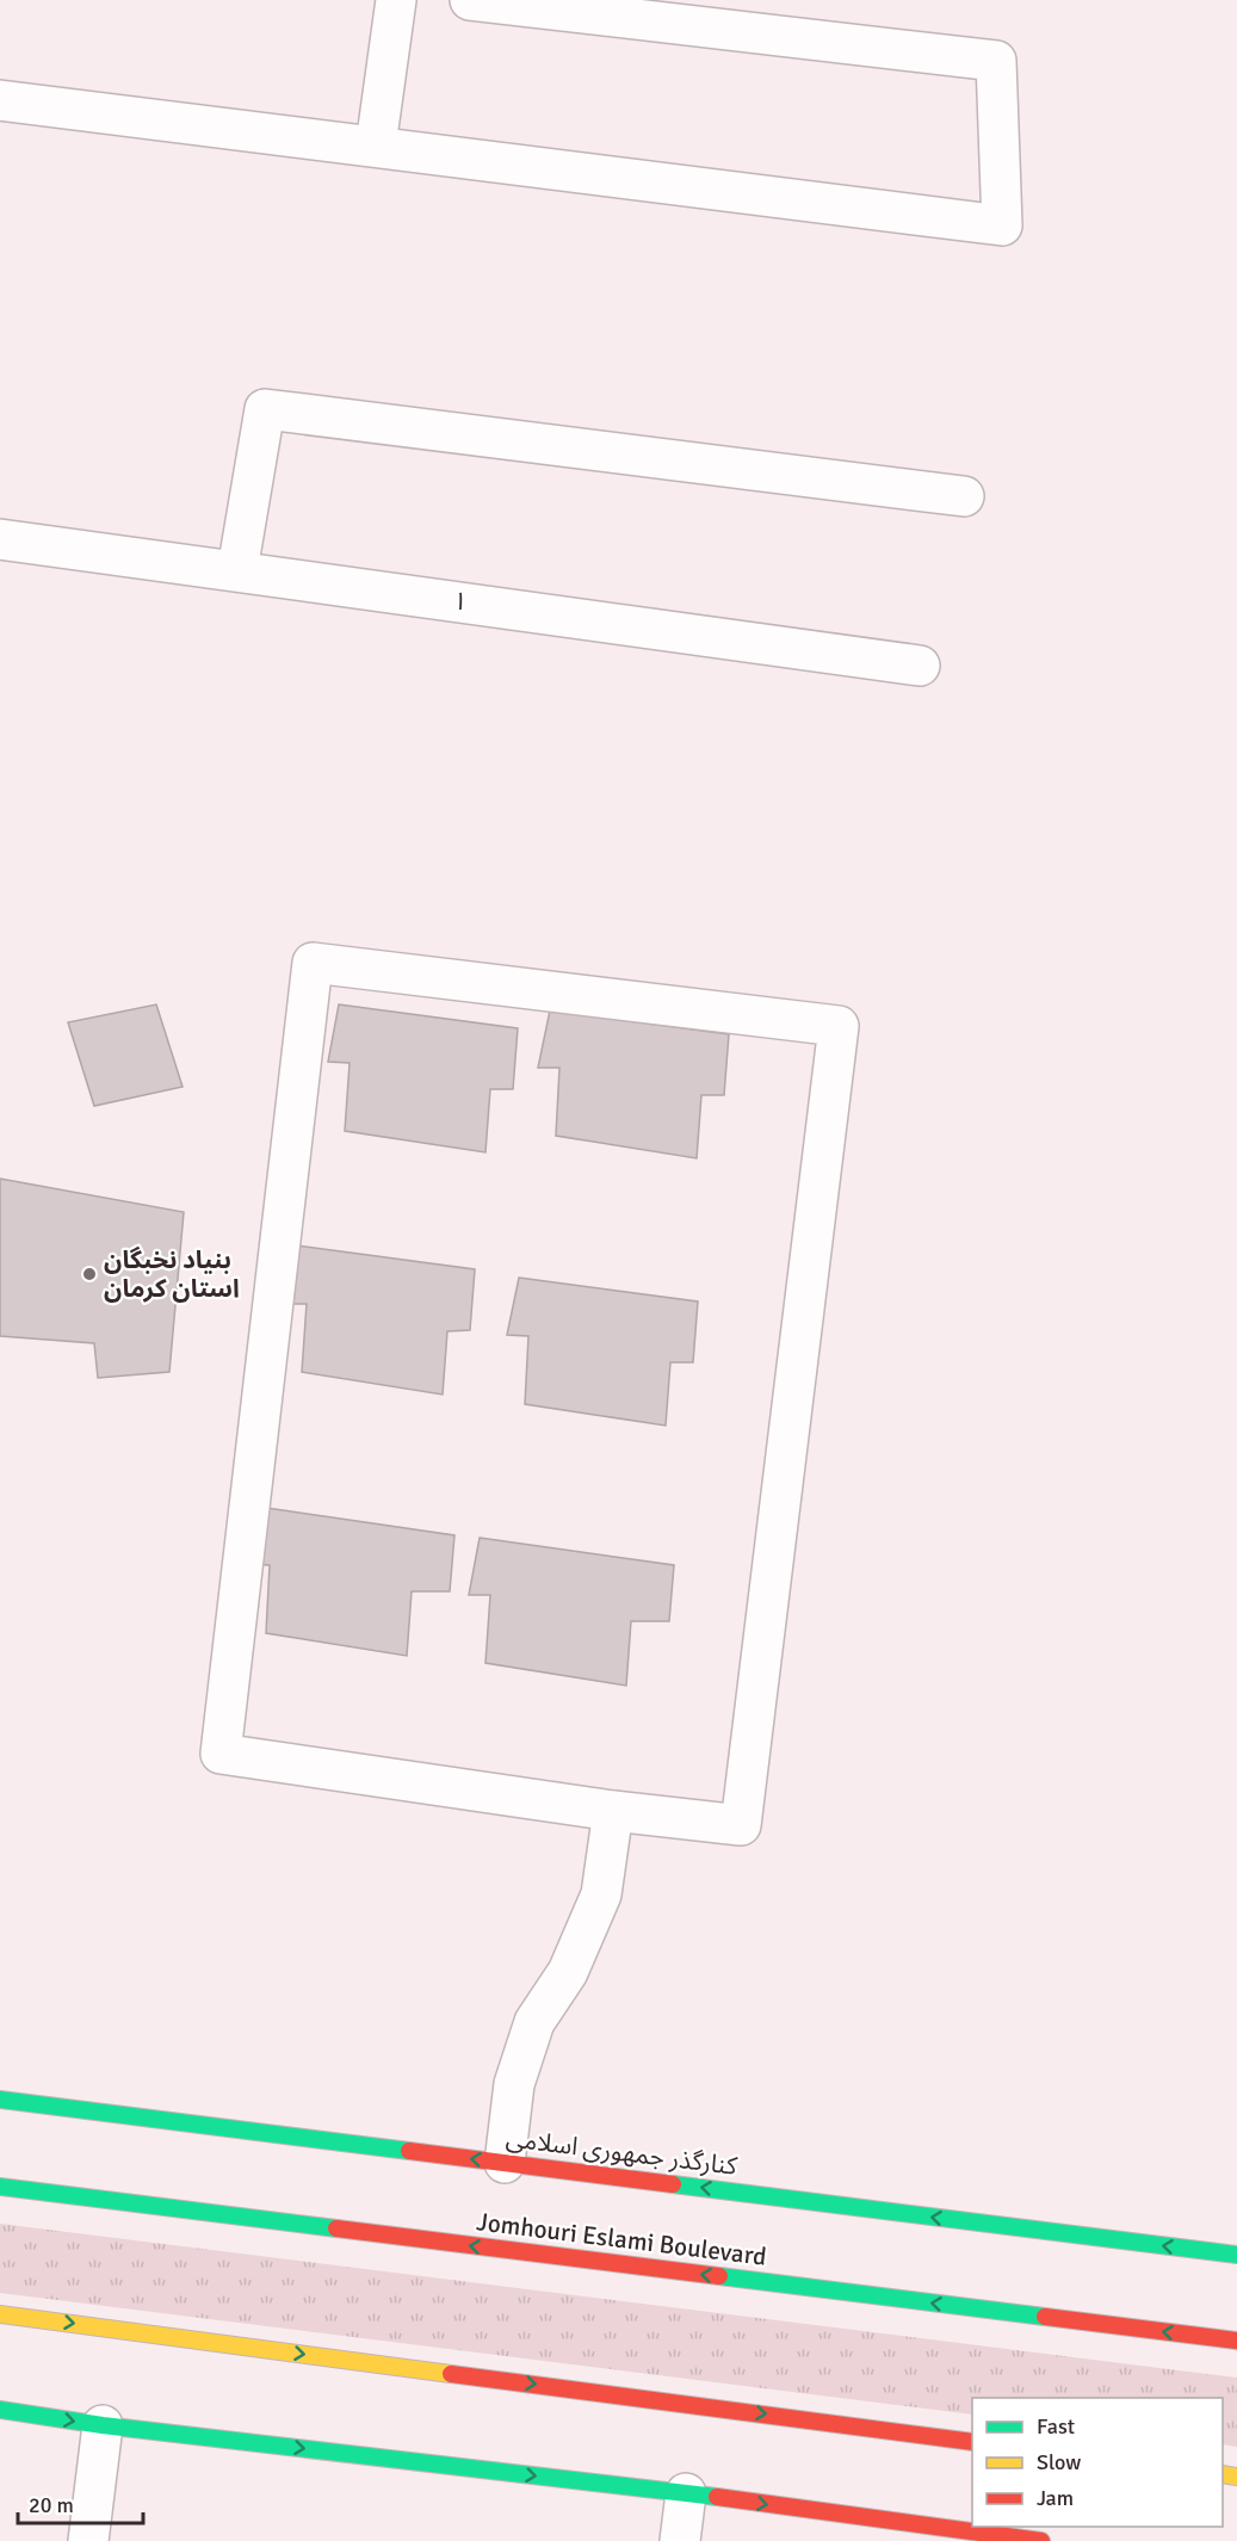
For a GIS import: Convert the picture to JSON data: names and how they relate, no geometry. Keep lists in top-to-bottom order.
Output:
{
  "streets": {
    "street": ["۱", "کنارگذر جمهوری اسلامی", "Jomhouri Eslami Boulevard"]
  },
  "one_way": ["کنارگذر جمهوری اسلامی"],
  "places": ["بنیاد نخبگان استان کرمان"],
  "legend": ["Fast", "Slow", "Jam"],
  "scale_bar": "20 m"
}
